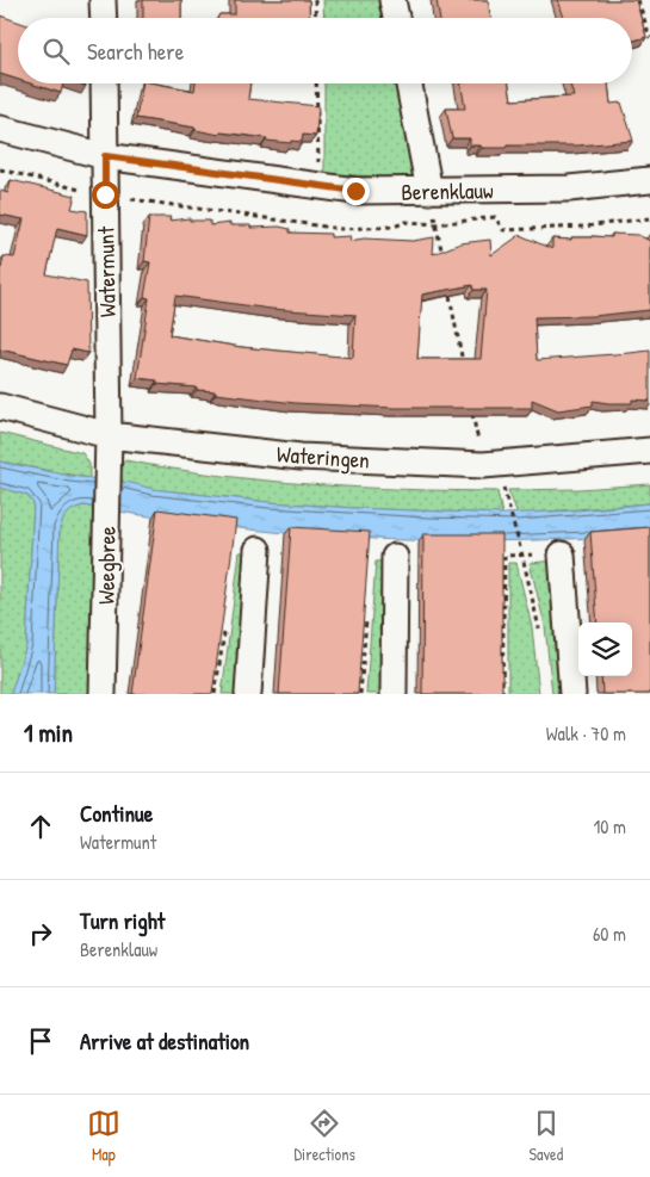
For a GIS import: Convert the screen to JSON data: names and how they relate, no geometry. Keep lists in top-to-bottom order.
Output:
{
  "streets": {
    "street": [
      "Berenklauw",
      "Watermunt",
      "Wateringen",
      "Weegbree"
    ]
  },
  "crossings": [
    ["Berenklauw", "Watermunt"],
    ["Watermunt", "Wateringen"],
    ["Watermunt", "Weegbree"],
    ["Wateringen", "Weegbree"]
  ],
  "page": {
    "search": "Search here",
    "heading": ["1 min", "Walk · 70 m"],
    "list": [
      ["Continue", "Watermunt", "10 m"],
      ["Turn right", "Berenklauw", "60 m"],
      "Arrive at destination"
    ],
    "nav": ["Map", "Directions", "Saved"]
  }
}
